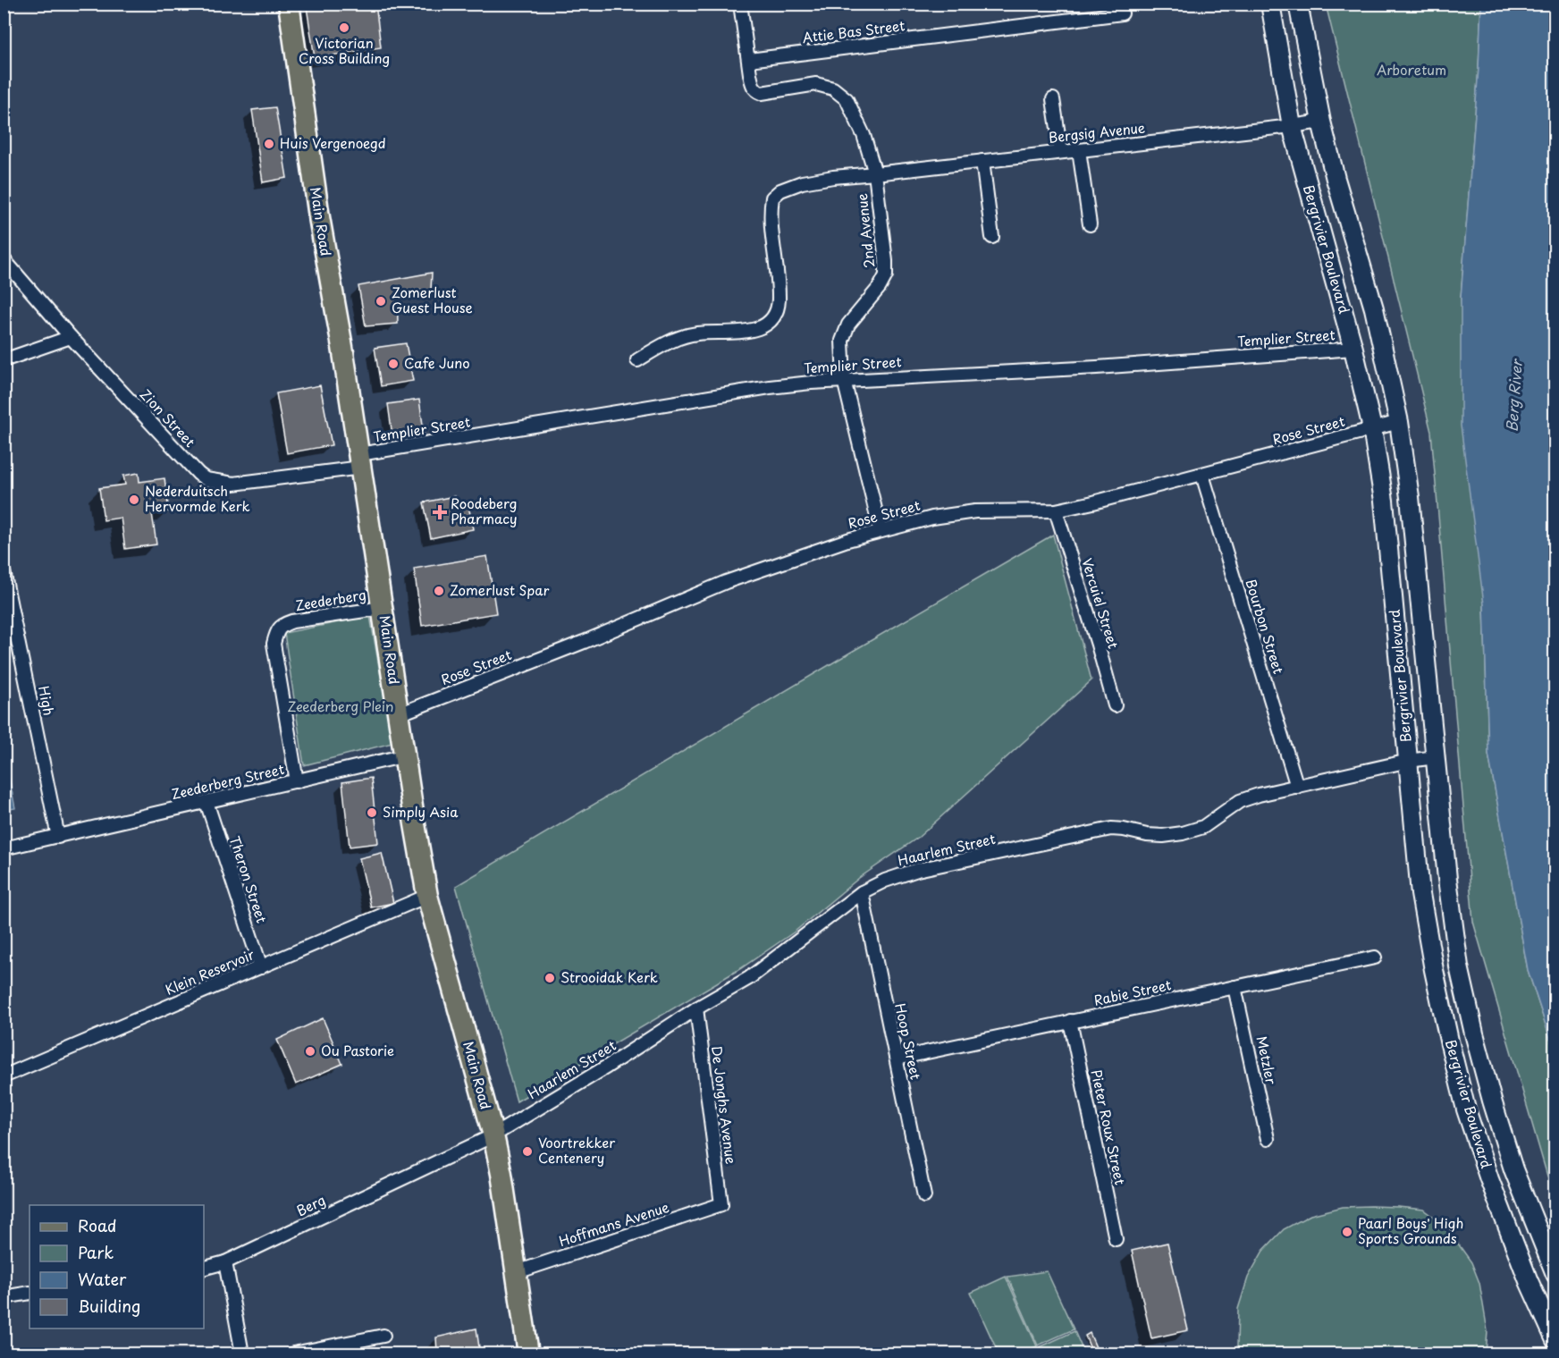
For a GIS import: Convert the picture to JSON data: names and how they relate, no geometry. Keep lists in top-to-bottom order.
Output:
{
  "streets": {
    "main road": ["Main Road"],
    "street": [
      "Attie Bas Street",
      "Bergsig Avenue",
      "2nd Avenue",
      "Bergrivier Boulevard",
      "Templier Street",
      "Zion Street",
      "Rose Street",
      "Zeederberg",
      "Vercuiel Street",
      "Bourbon Street",
      "High",
      "Zeederberg Street",
      "Haarlem Street",
      "Theron Street",
      "Klein Reservoir",
      "Rabie Street",
      "Hoop Street",
      "Metzler",
      "De Jonghs Avenue",
      "Pieter Roux Street",
      "Berg",
      "Hoffmans Avenue"
    ]
  },
  "crossings": [
    ["Attie Bas Street", "2nd Avenue"],
    ["Bergsig Avenue", "2nd Avenue"],
    ["Bergsig Avenue", "Bergrivier Boulevard"],
    ["Main Road", "Templier Street"],
    ["Main Road", "Zion Street"],
    ["Main Road", "Rose Street"],
    ["Main Road", "Zeederberg"],
    ["Main Road", "Zeederberg Street"],
    ["Main Road", "Haarlem Street"],
    ["Main Road", "Klein Reservoir"],
    ["Main Road", "Berg"],
    ["Main Road", "Hoffmans Avenue"],
    ["2nd Avenue", "Templier Street"],
    ["2nd Avenue", "Rose Street"],
    ["Bergrivier Boulevard", "Templier Street"],
    ["Bergrivier Boulevard", "Rose Street"],
    ["Bergrivier Boulevard", "Haarlem Street"],
    ["Templier Street", "Zion Street"],
    ["Rose Street", "Vercuiel Street"],
    ["Rose Street", "Bourbon Street"],
    ["Zeederberg", "Zeederberg Street"],
    ["Bourbon Street", "Haarlem Street"],
    ["High", "Zeederberg Street"],
    ["Zeederberg Street", "Theron Street"],
    ["Haarlem Street", "Hoop Street"],
    ["Haarlem Street", "De Jonghs Avenue"],
    ["Haarlem Street", "Berg"],
    ["Theron Street", "Klein Reservoir"],
    ["Rabie Street", "Hoop Street"],
    ["Rabie Street", "Metzler"],
    ["Rabie Street", "Pieter Roux Street"],
    ["De Jonghs Avenue", "Hoffmans Avenue"]
  ],
  "water": ["Berg River"],
  "parks": ["Arboretum", "Zeederberg Plein"],
  "places": {
    "other": [
      "Victorian Cross Building",
      "Huis Vergenoegd",
      "Zomerlust Guest House",
      "Cafe Juno",
      "Nederduitsch Hervormde Kerk",
      "Zomerlust Spar",
      "Simply Asia",
      "Strooidak Kerk",
      "Ou Pastorie",
      "Voortrekker Centenery",
      "Paarl Boys' High Sports Grounds"
    ],
    "health": ["Roodeberg Pharmacy"]
  },
  "legend": [
    "Road",
    "Park",
    "Water",
    "Building"
  ]
}
